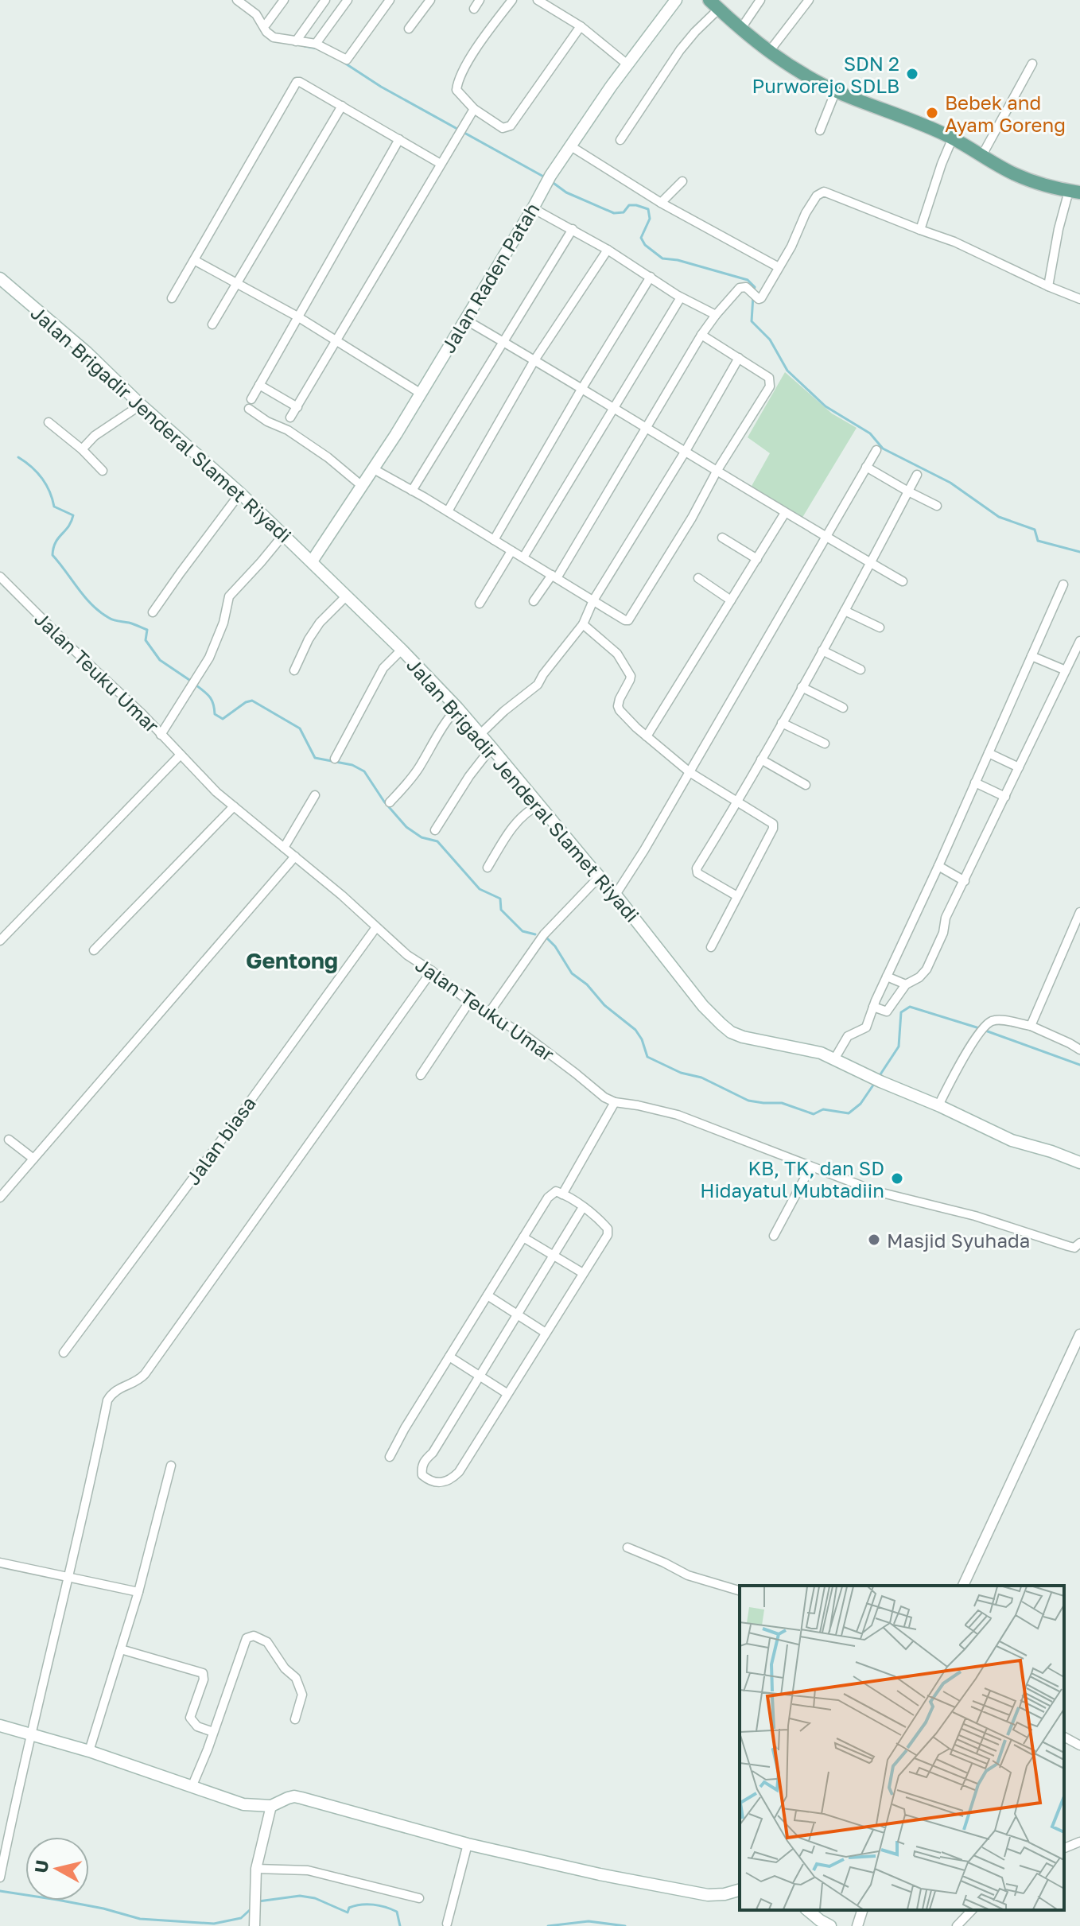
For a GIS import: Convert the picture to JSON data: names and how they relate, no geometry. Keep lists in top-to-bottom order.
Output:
{
  "streets": {
    "main road": ["Jalan Raden Patah", "Jalan Brigadir Jenderal Slamet Riyadi"],
    "street": ["Jalan Teuku Umar", "Jalan biasa"]
  },
  "crossings": [
    ["Jalan Raden Patah", "Jalan Brigadir Jenderal Slamet Riyadi"],
    ["Jalan Teuku Umar", "Jalan biasa"]
  ],
  "districts": ["Gentong"],
  "places": [
    "SDN 2 Purworejo SDLB",
    "Bebek and Ayam Goreng",
    "KB, TK, dan SD Hidayatul Mubtadiin",
    "Masjid Syuhada"
  ],
  "north": "left"
}
